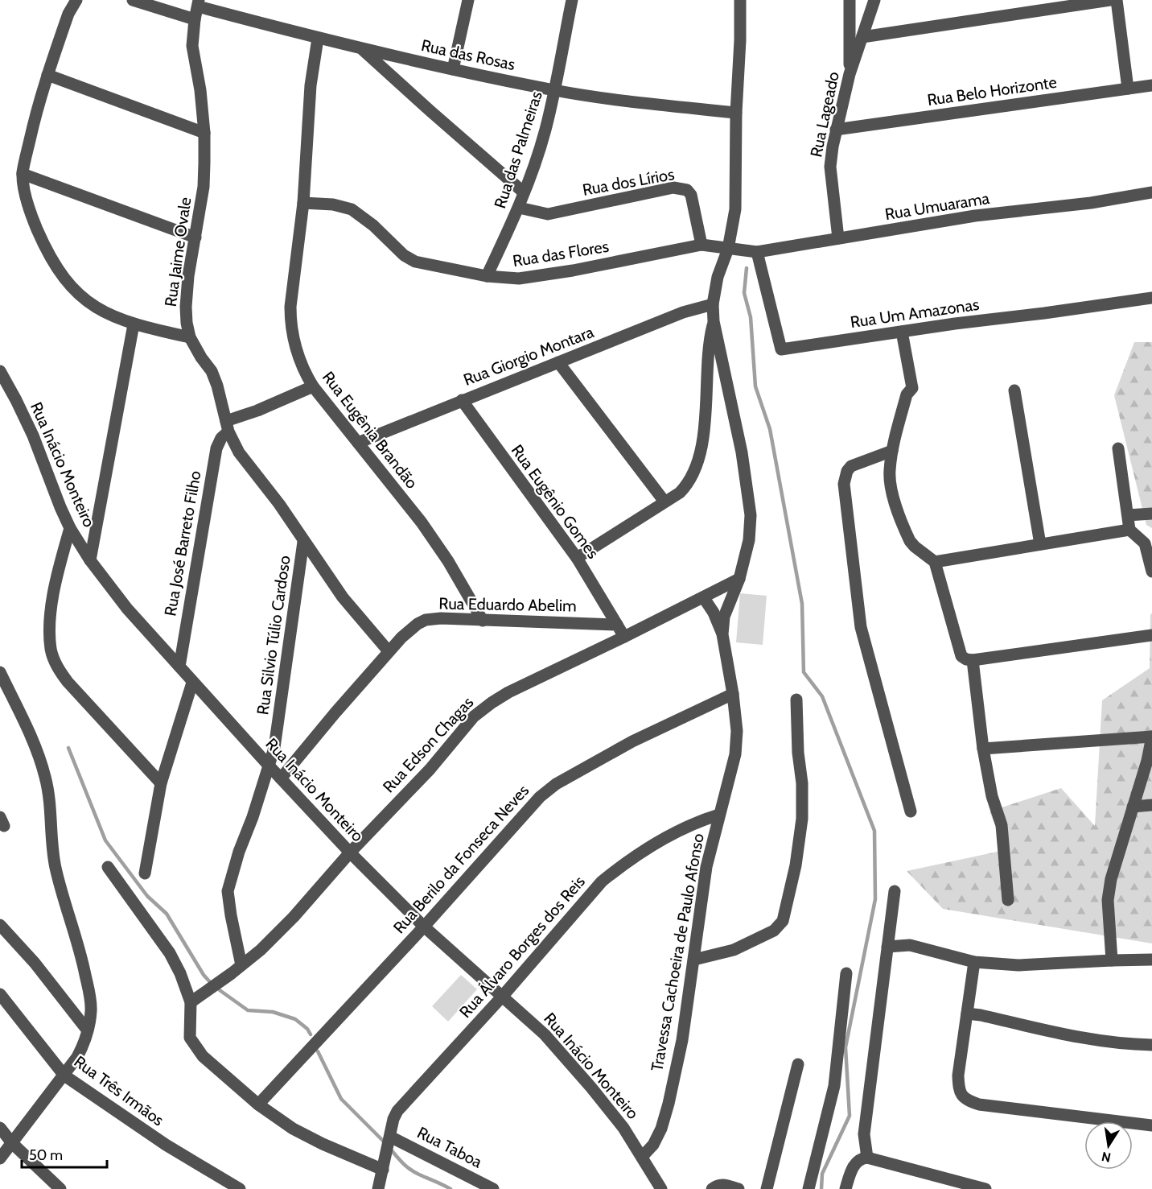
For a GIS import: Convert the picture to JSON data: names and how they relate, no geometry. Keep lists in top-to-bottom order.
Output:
{
  "streets": {
    "street": [
      "Rua das Rosas",
      "Rua Belo Horizonte",
      "Rua Lageado",
      "Rua das Palmeiras",
      "Rua dos Lírios",
      "Rua Umuarama",
      "Rua Jaime Ovale",
      "Rua das Flores",
      "Rua Um Amazonas",
      "Rua Giorgio Montara",
      "Rua Eugênia Brandão",
      "Rua Inácio Monteiro",
      "Rua Eugênio Gomes",
      "Rua José Barreto Filho",
      "Rua Eduardo Abelim",
      "Rua Silvio Túlio Cardoso",
      "Rua Edson Chagas",
      "Rua Berilo da Fonseca Neves",
      "Rua Álvaro Borges dos Reis",
      "Travessa Cachoeira de Paulo Afonso",
      "Rua Três Irmãos",
      "Rua Taboa"
    ]
  },
  "crossings": [
    ["Rua das Rosas", "Rua das Palmeiras"],
    ["Rua das Rosas", "Rua Jaime Ovale"],
    ["Rua das Rosas", "Rua Eugênia Brandão"],
    ["Rua das Rosas", "Travessa Cachoeira de Paulo Afonso"],
    ["Rua Belo Horizonte", "Rua Lageado"],
    ["Rua Lageado", "Rua Umuarama"],
    ["Rua das Palmeiras", "Rua dos Lírios"],
    ["Rua das Palmeiras", "Rua das Flores"],
    ["Rua dos Lírios", "Rua das Flores"],
    ["Rua Umuarama", "Rua das Flores"],
    ["Rua Umuarama", "Rua Um Amazonas"],
    ["Rua Umuarama", "Travessa Cachoeira de Paulo Afonso"],
    ["Rua Jaime Ovale", "Rua José Barreto Filho"],
    ["Rua Jaime Ovale", "Rua Eduardo Abelim"],
    ["Rua Jaime Ovale", "Rua Silvio Túlio Cardoso"],
    ["Rua das Flores", "Rua Eugênia Brandão"],
    ["Rua das Flores", "Travessa Cachoeira de Paulo Afonso"],
    ["Rua Giorgio Montara", "Rua Eugênia Brandão"],
    ["Rua Giorgio Montara", "Rua Eugênio Gomes"],
    ["Rua Giorgio Montara", "Travessa Cachoeira de Paulo Afonso"],
    ["Rua Eugênia Brandão", "Rua Eduardo Abelim"],
    ["Rua Inácio Monteiro", "Rua José Barreto Filho"],
    ["Rua Inácio Monteiro", "Rua Eduardo Abelim"],
    ["Rua Inácio Monteiro", "Rua Silvio Túlio Cardoso"],
    ["Rua Inácio Monteiro", "Rua Edson Chagas"],
    ["Rua Inácio Monteiro", "Rua Berilo da Fonseca Neves"],
    ["Rua Inácio Monteiro", "Rua Álvaro Borges dos Reis"],
    ["Rua Inácio Monteiro", "Travessa Cachoeira de Paulo Afonso"],
    ["Rua Eugênio Gomes", "Rua Eduardo Abelim"],
    ["Rua Silvio Túlio Cardoso", "Rua Edson Chagas"],
    ["Rua Edson Chagas", "Travessa Cachoeira de Paulo Afonso"],
    ["Rua Berilo da Fonseca Neves", "Travessa Cachoeira de Paulo Afonso"],
    ["Rua Álvaro Borges dos Reis", "Travessa Cachoeira de Paulo Afonso"],
    ["Rua Álvaro Borges dos Reis", "Rua Taboa"]
  ],
  "scale_bar": "50 m",
  "north": "bottom"
}
